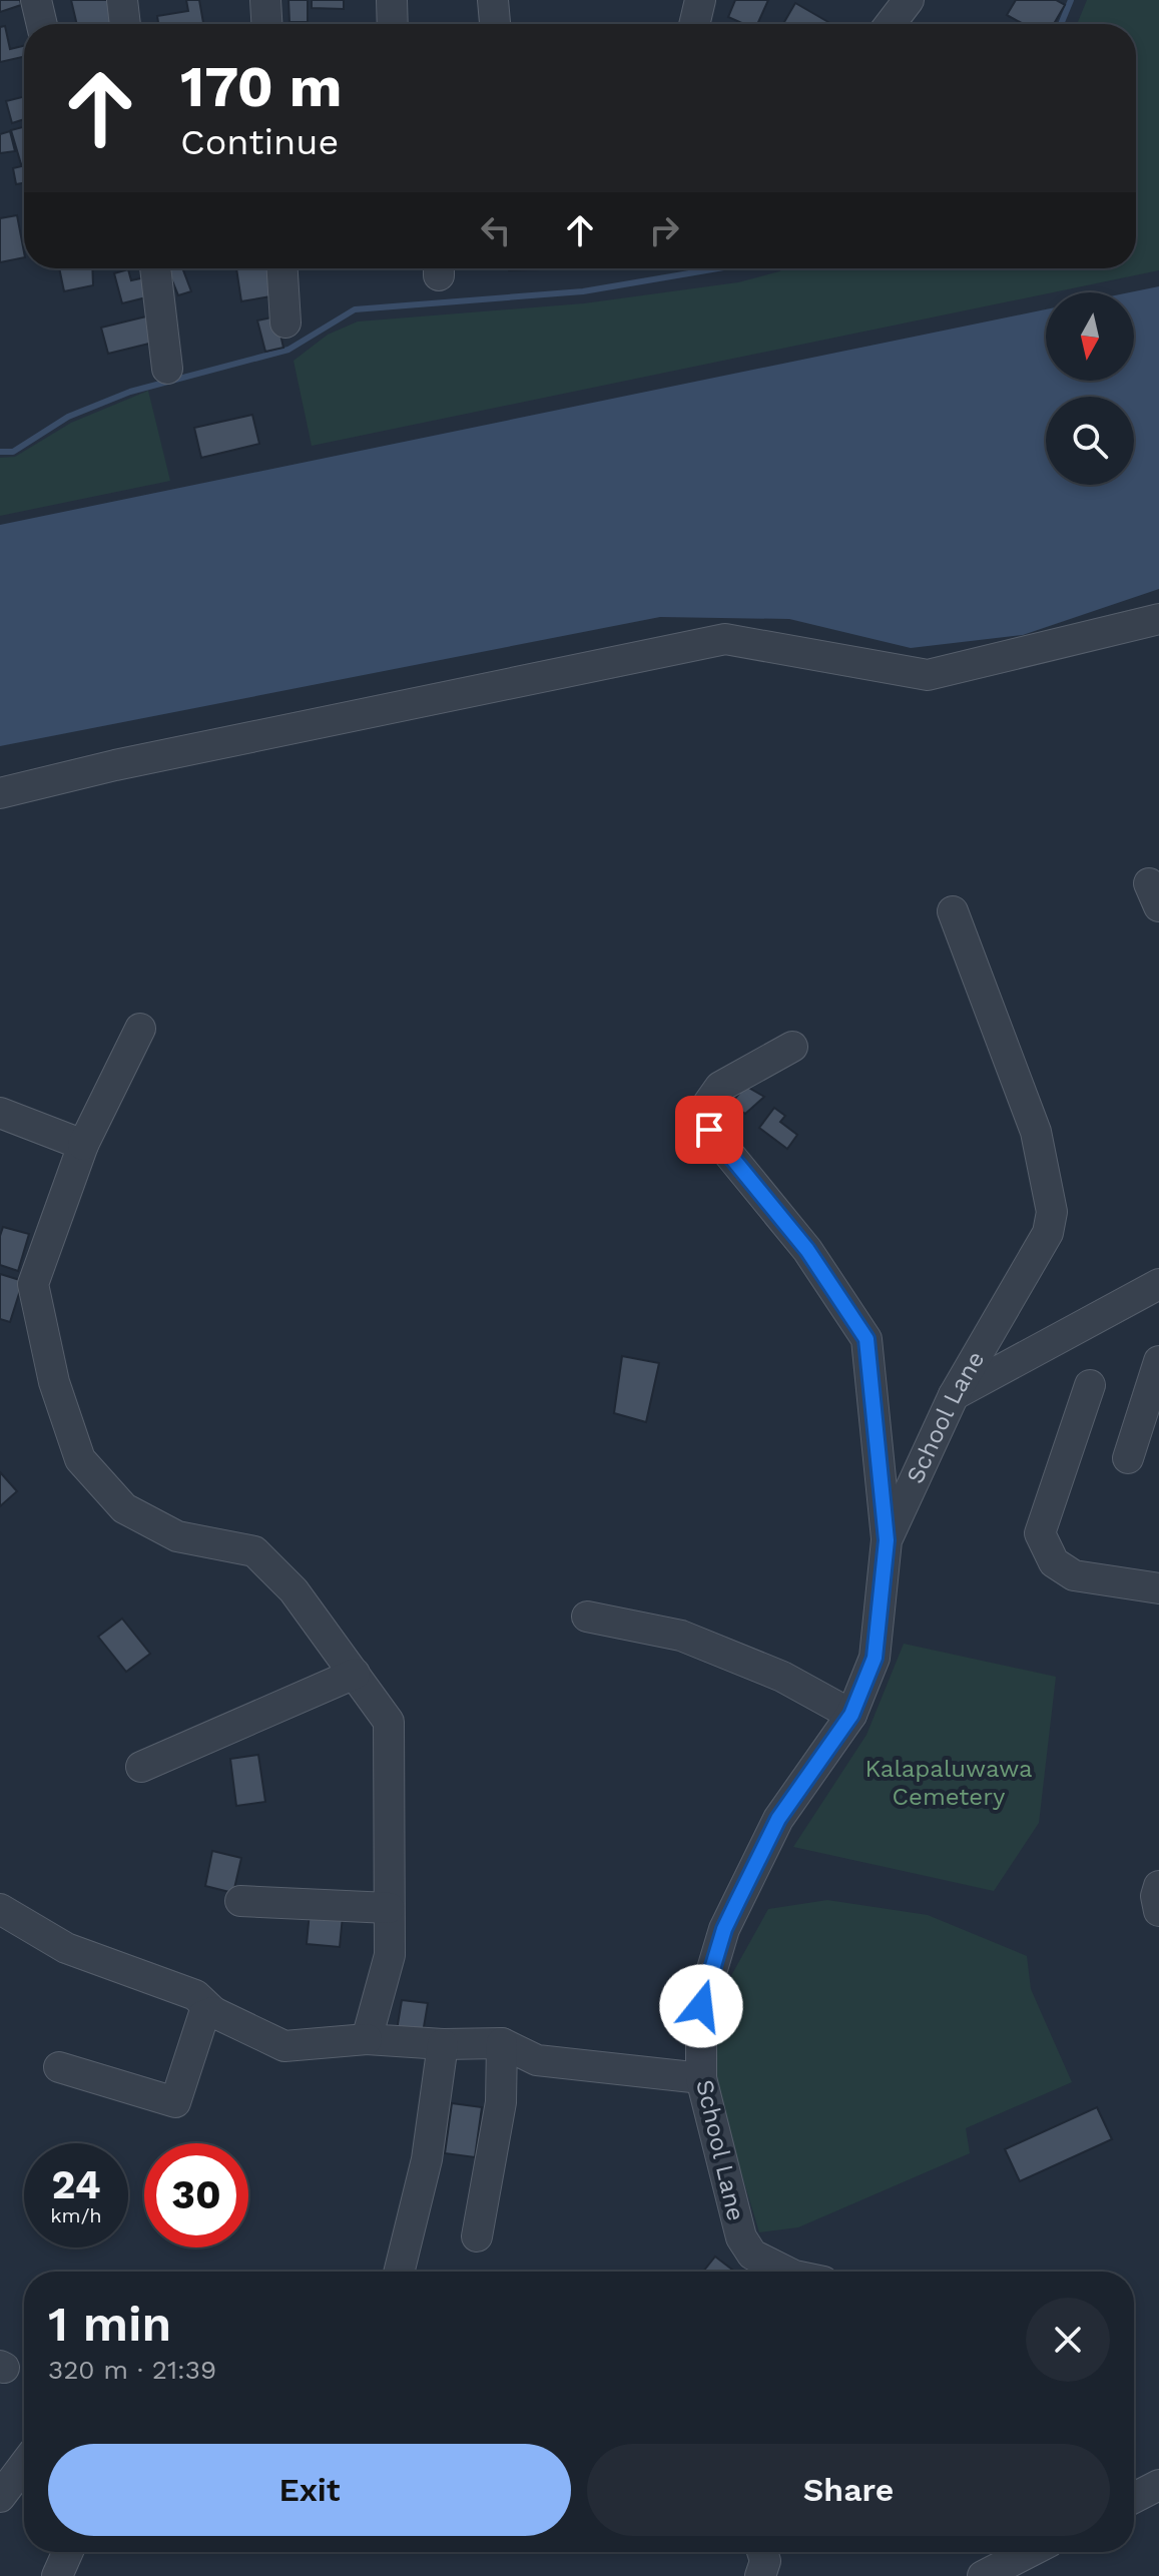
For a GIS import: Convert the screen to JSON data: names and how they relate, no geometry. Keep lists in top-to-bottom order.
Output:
{
  "streets": {
    "street": ["School Lane"]
  },
  "parks": ["Kalapaluwawa Cemetery"],
  "north": "bottom",
  "page": {
    "turn": ["170 m", "Continue"],
    "speed": "24 km/h",
    "limit": "30",
    "heading": ["1 min", "320 m · 21:39"],
    "buttons": ["Exit", "Share"]
  }
}
